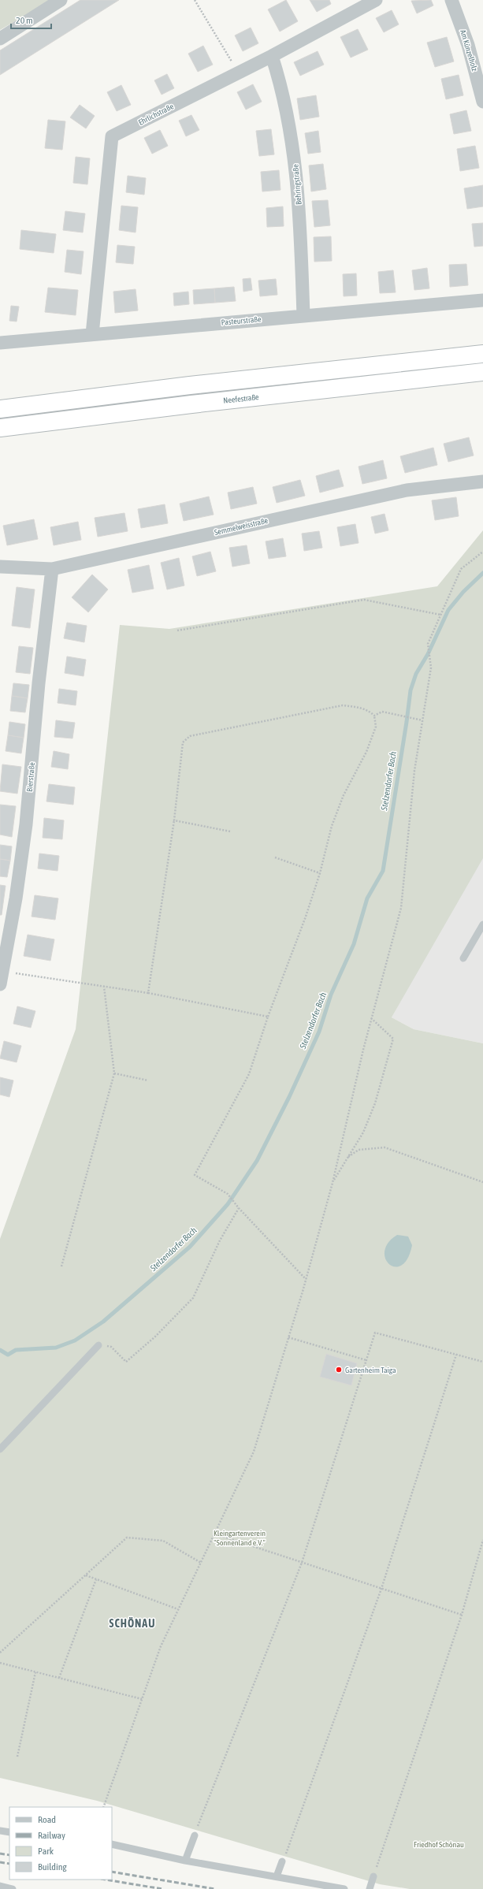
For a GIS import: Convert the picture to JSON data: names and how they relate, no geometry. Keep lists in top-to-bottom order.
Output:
{
  "streets": {
    "highway": ["Neefestraße"],
    "street": [
      "Am Künzelholz",
      "Ehrlichstraße",
      "Behringstraße",
      "Pasteurstraße",
      "Semmelweisstraße",
      "Bierstraße"
    ]
  },
  "crossings": [
    ["Ehrlichstraße", "Behringstraße"],
    ["Ehrlichstraße", "Pasteurstraße"],
    ["Behringstraße", "Pasteurstraße"],
    ["Semmelweisstraße", "Bierstraße"]
  ],
  "districts": ["SCHÖNAU"],
  "water": ["Stelzendorfer Bach"],
  "parks": ["Kleingartenverein \"Sonnenland e.V.\"", "Friedhof Schönau"],
  "places": ["Gartenheim Taiga"],
  "legend": [
    "Road",
    "Railway",
    "Park",
    "Building"
  ],
  "scale_bar": "20 m"
}
